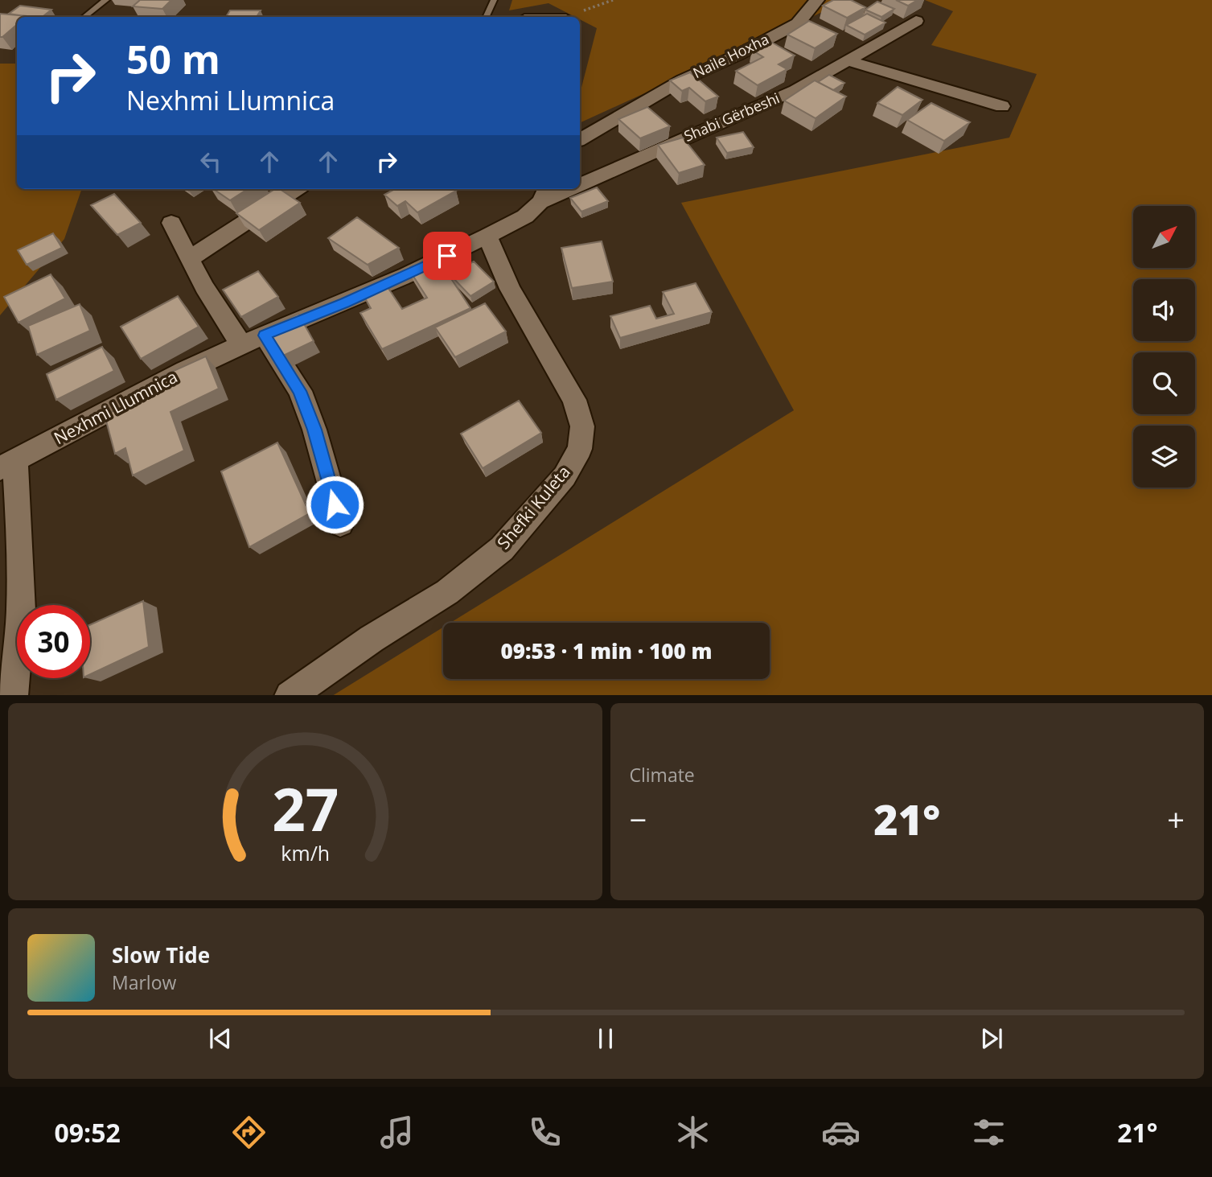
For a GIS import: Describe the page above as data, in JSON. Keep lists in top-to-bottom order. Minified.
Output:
{"streets":{"street":["Naile Hoxha","Shabi Gërbeshi","Nexhmi Llumnica","Shefki Kuleta"]},"crossings":[["Nexhmi Llumnica","Shefki Kuleta"]],"north":"top right","page":{"turn":["50 m","Nexhmi Llumnica"],"limit":"30","trip":"09:53 · 1 min · 100 m","tile":"Climate","heat":["−","21°","+"],"song":["Slow Tide","Marlow"],"tabs":["09:52","21°"],"gauge":["27","km/h"]}}
